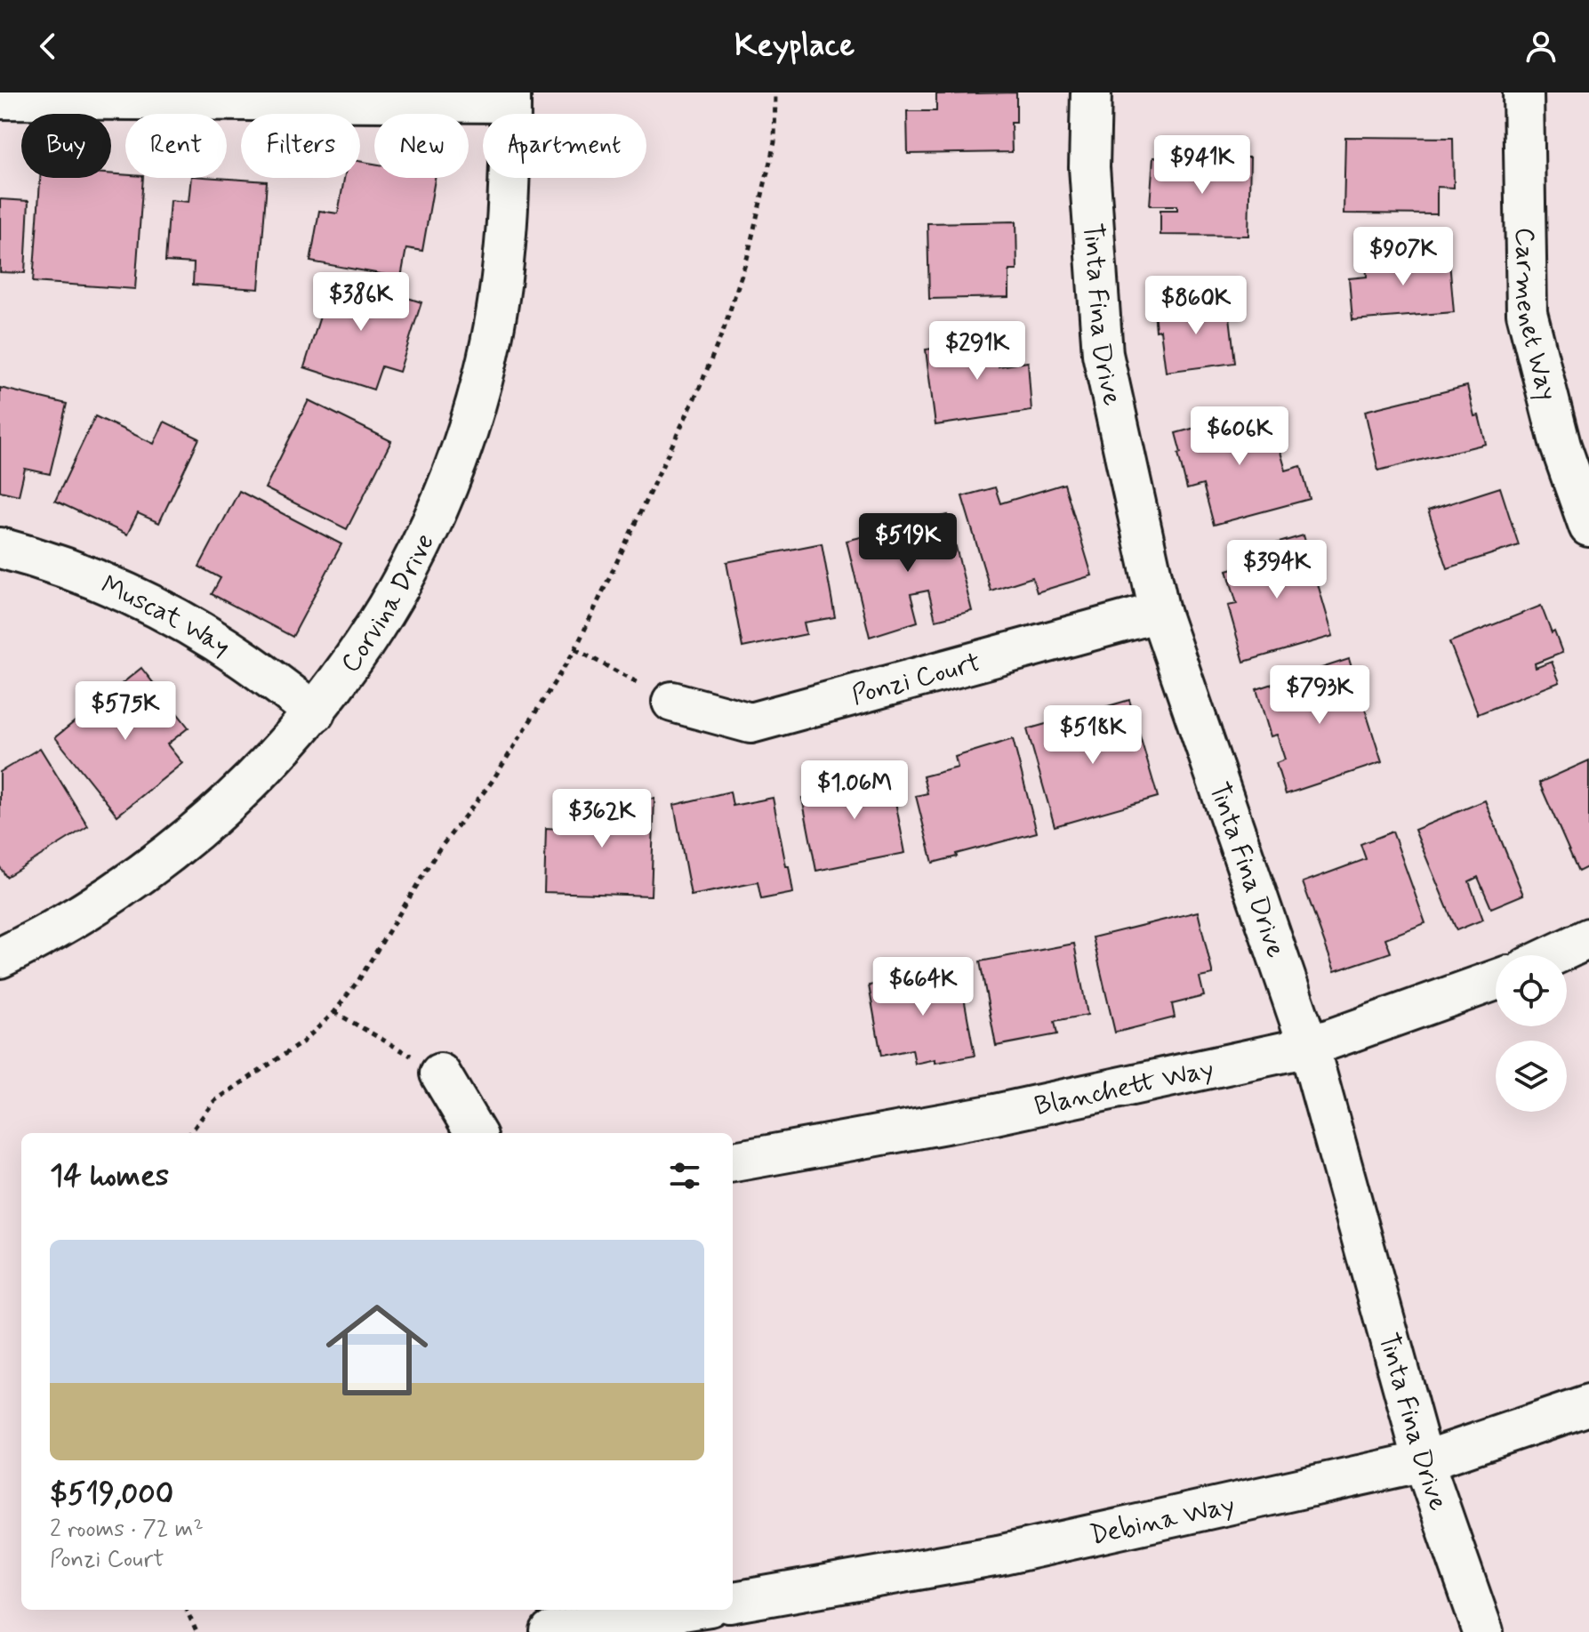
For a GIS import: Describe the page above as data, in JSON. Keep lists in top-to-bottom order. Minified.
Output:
{"streets":{"street":["Carmenet Way","Tinta Fina Drive","Corvina Drive","Muscat Way","Ponzi Court","Blanchett Way","Debina Way"]},"crossings":[["Tinta Fina Drive","Ponzi Court"],["Tinta Fina Drive","Blanchett Way"],["Tinta Fina Drive","Debina Way"],["Corvina Drive","Muscat Way"]],"page":{"header":"Keyplace","chip":["Buy","Rent","Filters","New","Apartment"],"price":["$941K","$907K","$386K","$860K","$291K","$606K","$519K","$394K","$793K","$575K","$518K","$1.06M","$362K","$664K"],"heading":"14 homes","list":[{"name":"$519,000","note":"2 rooms · 72 m² · Ponzi Court"}]}}
